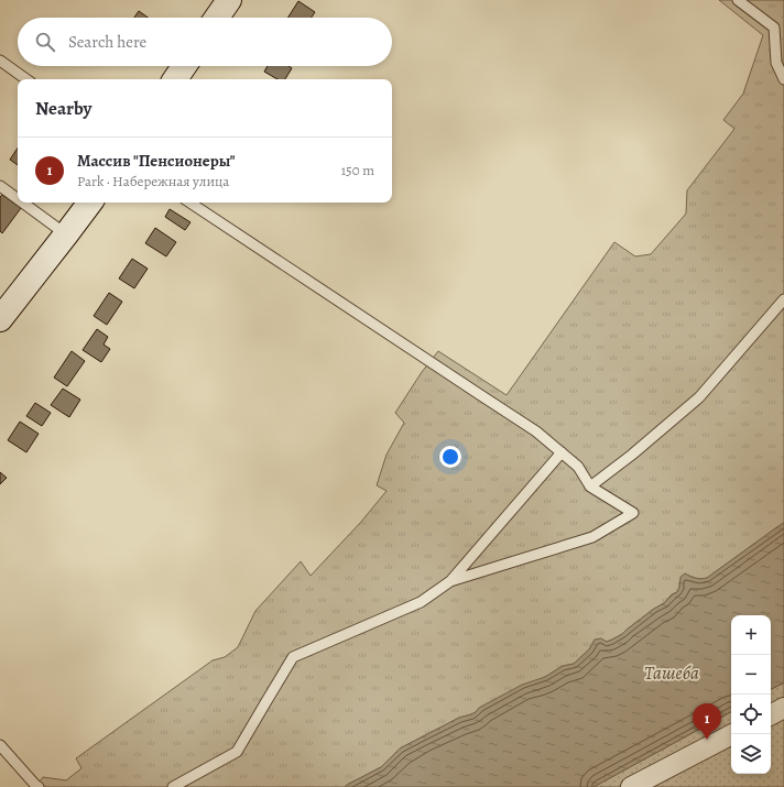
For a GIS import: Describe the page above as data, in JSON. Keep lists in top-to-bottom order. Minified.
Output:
{"water":["Ташеба"],"page":{"search":"Search here","heading":"Nearby","list":[{"mark":"1","name":"Массив \"Пенсионеры\"","note":"Park · Набережная улица","value":"150 m"}],"map_buttons":["+","−"],"pins":"1"}}
